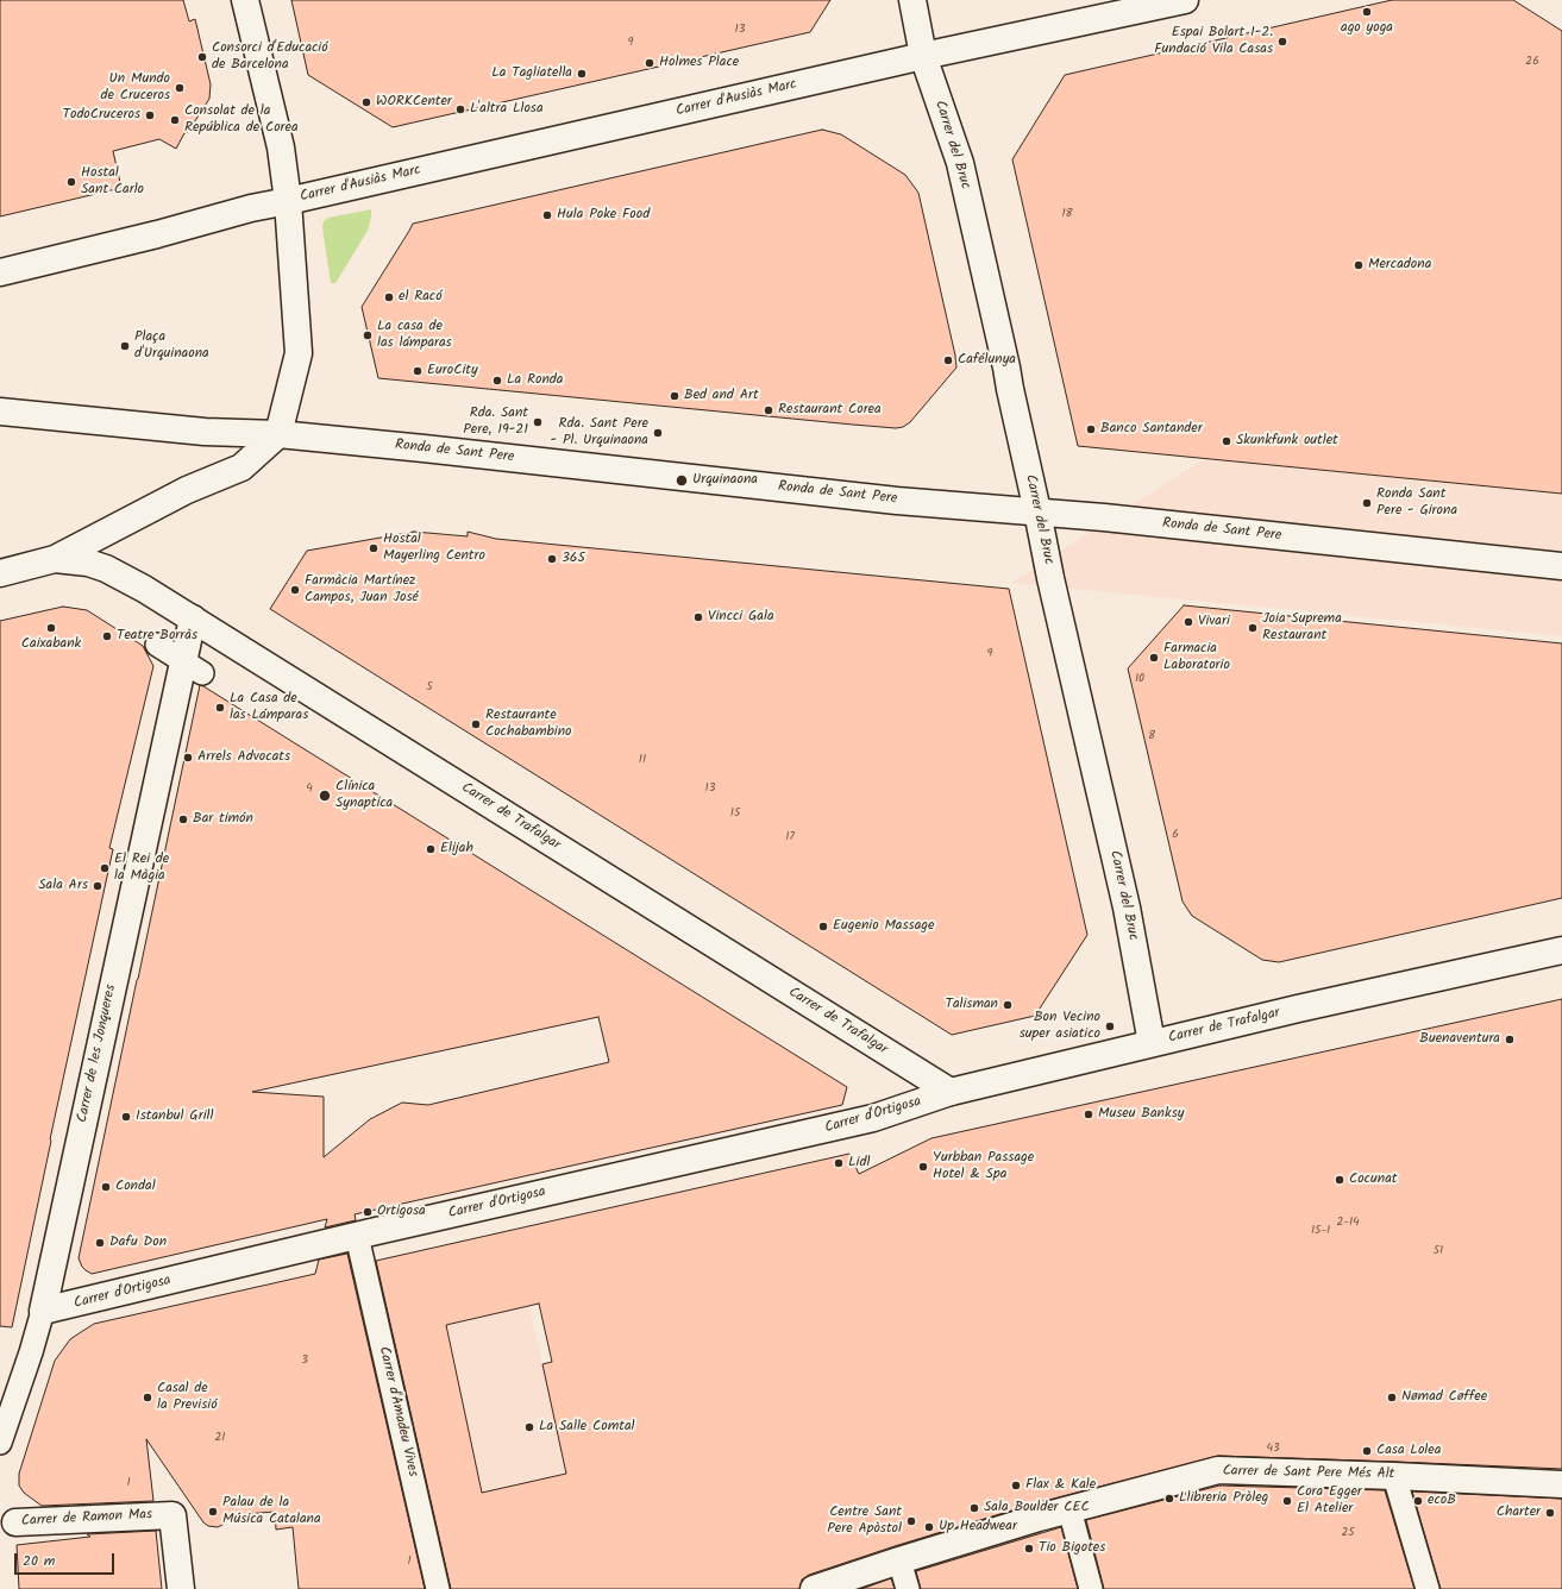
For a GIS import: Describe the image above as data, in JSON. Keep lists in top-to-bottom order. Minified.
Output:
{"streets":{"street":["Carrer d'Ausiàs Marc","Carrer del Bruc","Ronda de Sant Pere","Carrer de Trafalgar","Carrer de les Jonqueres","Carrer d'Ortigosa","Carrer d'Amadeu Vives","Carrer de Sant Pere Més Alt","Carrer de Ramon Mas"]},"crossings":[["Carrer d'Ausiàs Marc","Carrer del Bruc"],["Carrer del Bruc","Ronda de Sant Pere"],["Carrer del Bruc","Carrer de Trafalgar"],["Carrer de Trafalgar","Carrer de les Jonqueres"],["Carrer de Trafalgar","Carrer d'Ortigosa"],["Carrer de les Jonqueres","Carrer d'Ortigosa"],["Carrer d'Ortigosa","Carrer d'Amadeu Vives"]],"places":["ago yoga","Espai Bolart 1-2. Fundació Vila Casas","Consorci d'Educació de Barcelona","Holmes Place","La Tagliatella","Un Mundo de Cruceros","WORKCenter","L'altra Llosa","TodoCruceros","Consolat de la República de Corea","Hostal Sant Carlo","Hula Poke Food","Mercadona","el Racó","La casa de las lámparas","Plaça d'Urquinaona","Cafélunya","EuroCity","La Ronda","Bed and Art","Restaurant Corea","Rda. Sant Pere, 19-21","Banco Santander","Rda. Sant Pere - Pl. Urquinaona","Skunkfunk outlet","Urquinaona","Ronda Sant Pere - Girona","Hostal Mayerling Centro","365","Farmàcia Martínez Campos, Juan José","Vincci Gala","Vivari","Caixabank","Joia Suprema Restaurant","Teatre Borràs","Farmacia Laboratorio","La Casa de las Lámparas","Restaurante Cochabambino","Arrels Advocats","Clínica Synaptica","Bar timón","Elijah","El Rei de la Màgia","Sala Ars","Eugenio Massage","Talisman","Bon Vecino super asiatico","Buenaventura","Museu Banksy","Istanbul Grill","Lidl","Yurbban Passage Hotel & Spa","Cocunat","Condal","Ortigosa","Dafu Don","Casal de la Previsió","Nømad Cøffee","La Salle Comtal","Casa Lolea","Flax & Kale","Llibreria Pròleg","Cora Egger El Atelier","ecoB","Sala Boulder CEC","Palau de la Música Catalana","Charter","Centre Sant Pere Apòstol","Up Headwear","Tio Bigotes"],"house_numbers":["13","9","26","18","9","10","5","8","11","4","13","15","6","17","2-14","15-1","51","3","2I","43","1","25","1"],"scale_bar":"20 m"}
